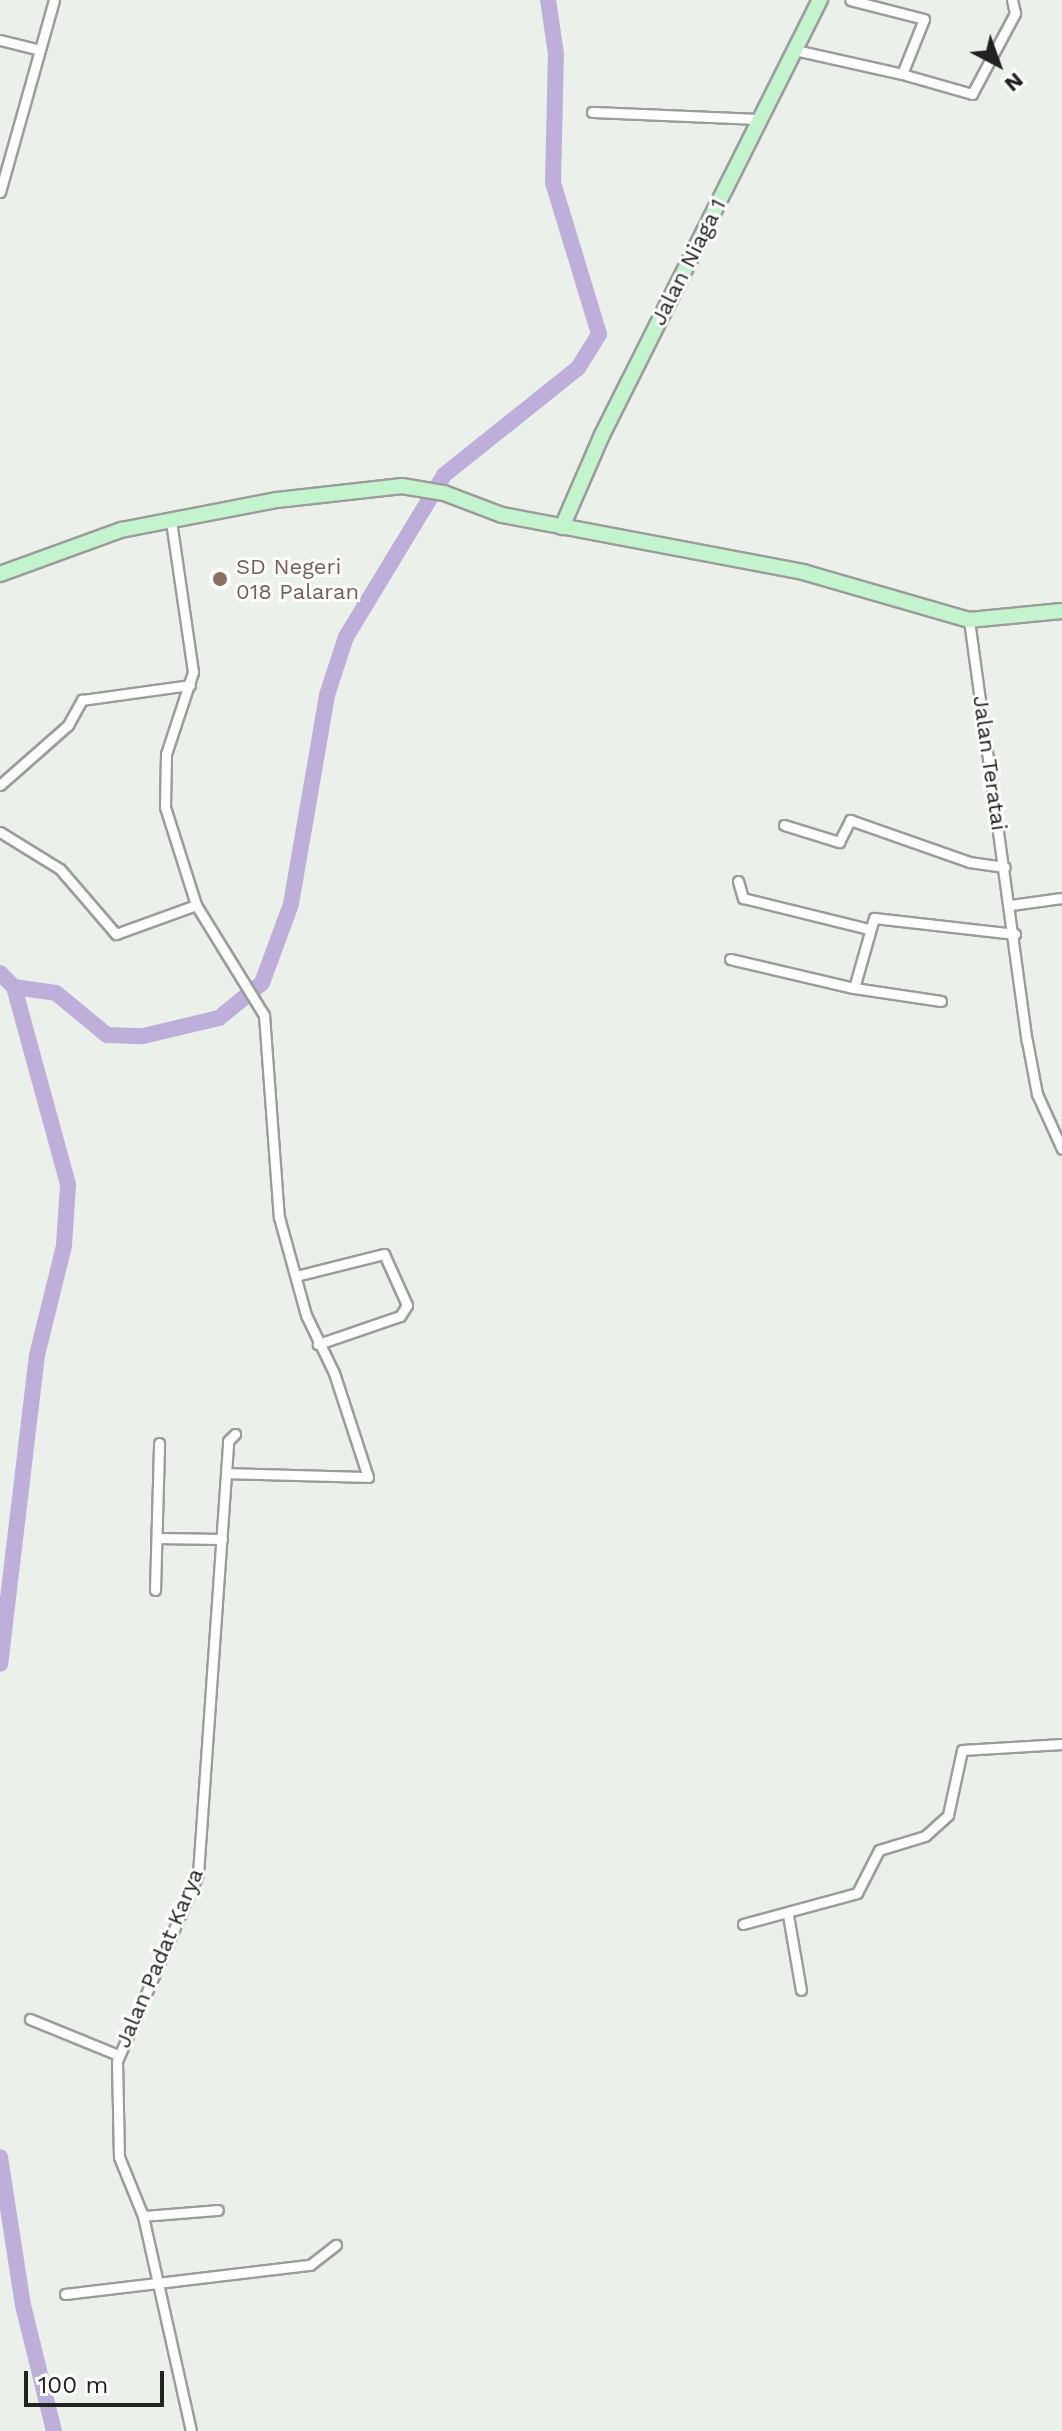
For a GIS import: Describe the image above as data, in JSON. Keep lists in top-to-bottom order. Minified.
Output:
{"streets":{"street":["Jalan Niaga 1","Jalan Teratai","Jalan Padat Karya"]},"places":["SD Negeri 018 Palaran"],"scale_bar":"100 m","north":"bottom right"}
